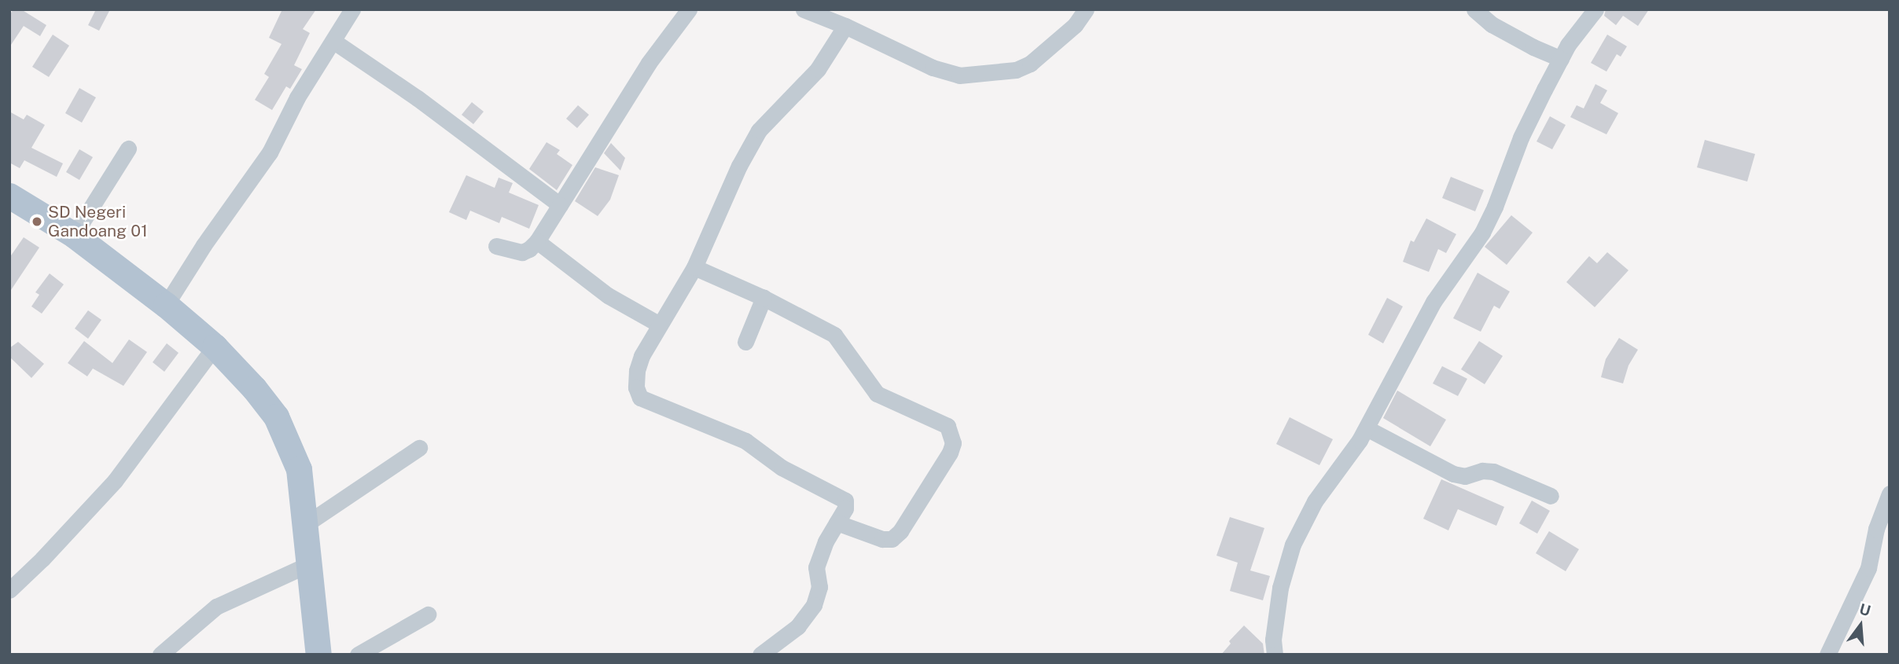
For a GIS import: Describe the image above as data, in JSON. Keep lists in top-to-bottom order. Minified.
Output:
{"places":["SD Negeri Gandoang 01"],"north":"top"}
